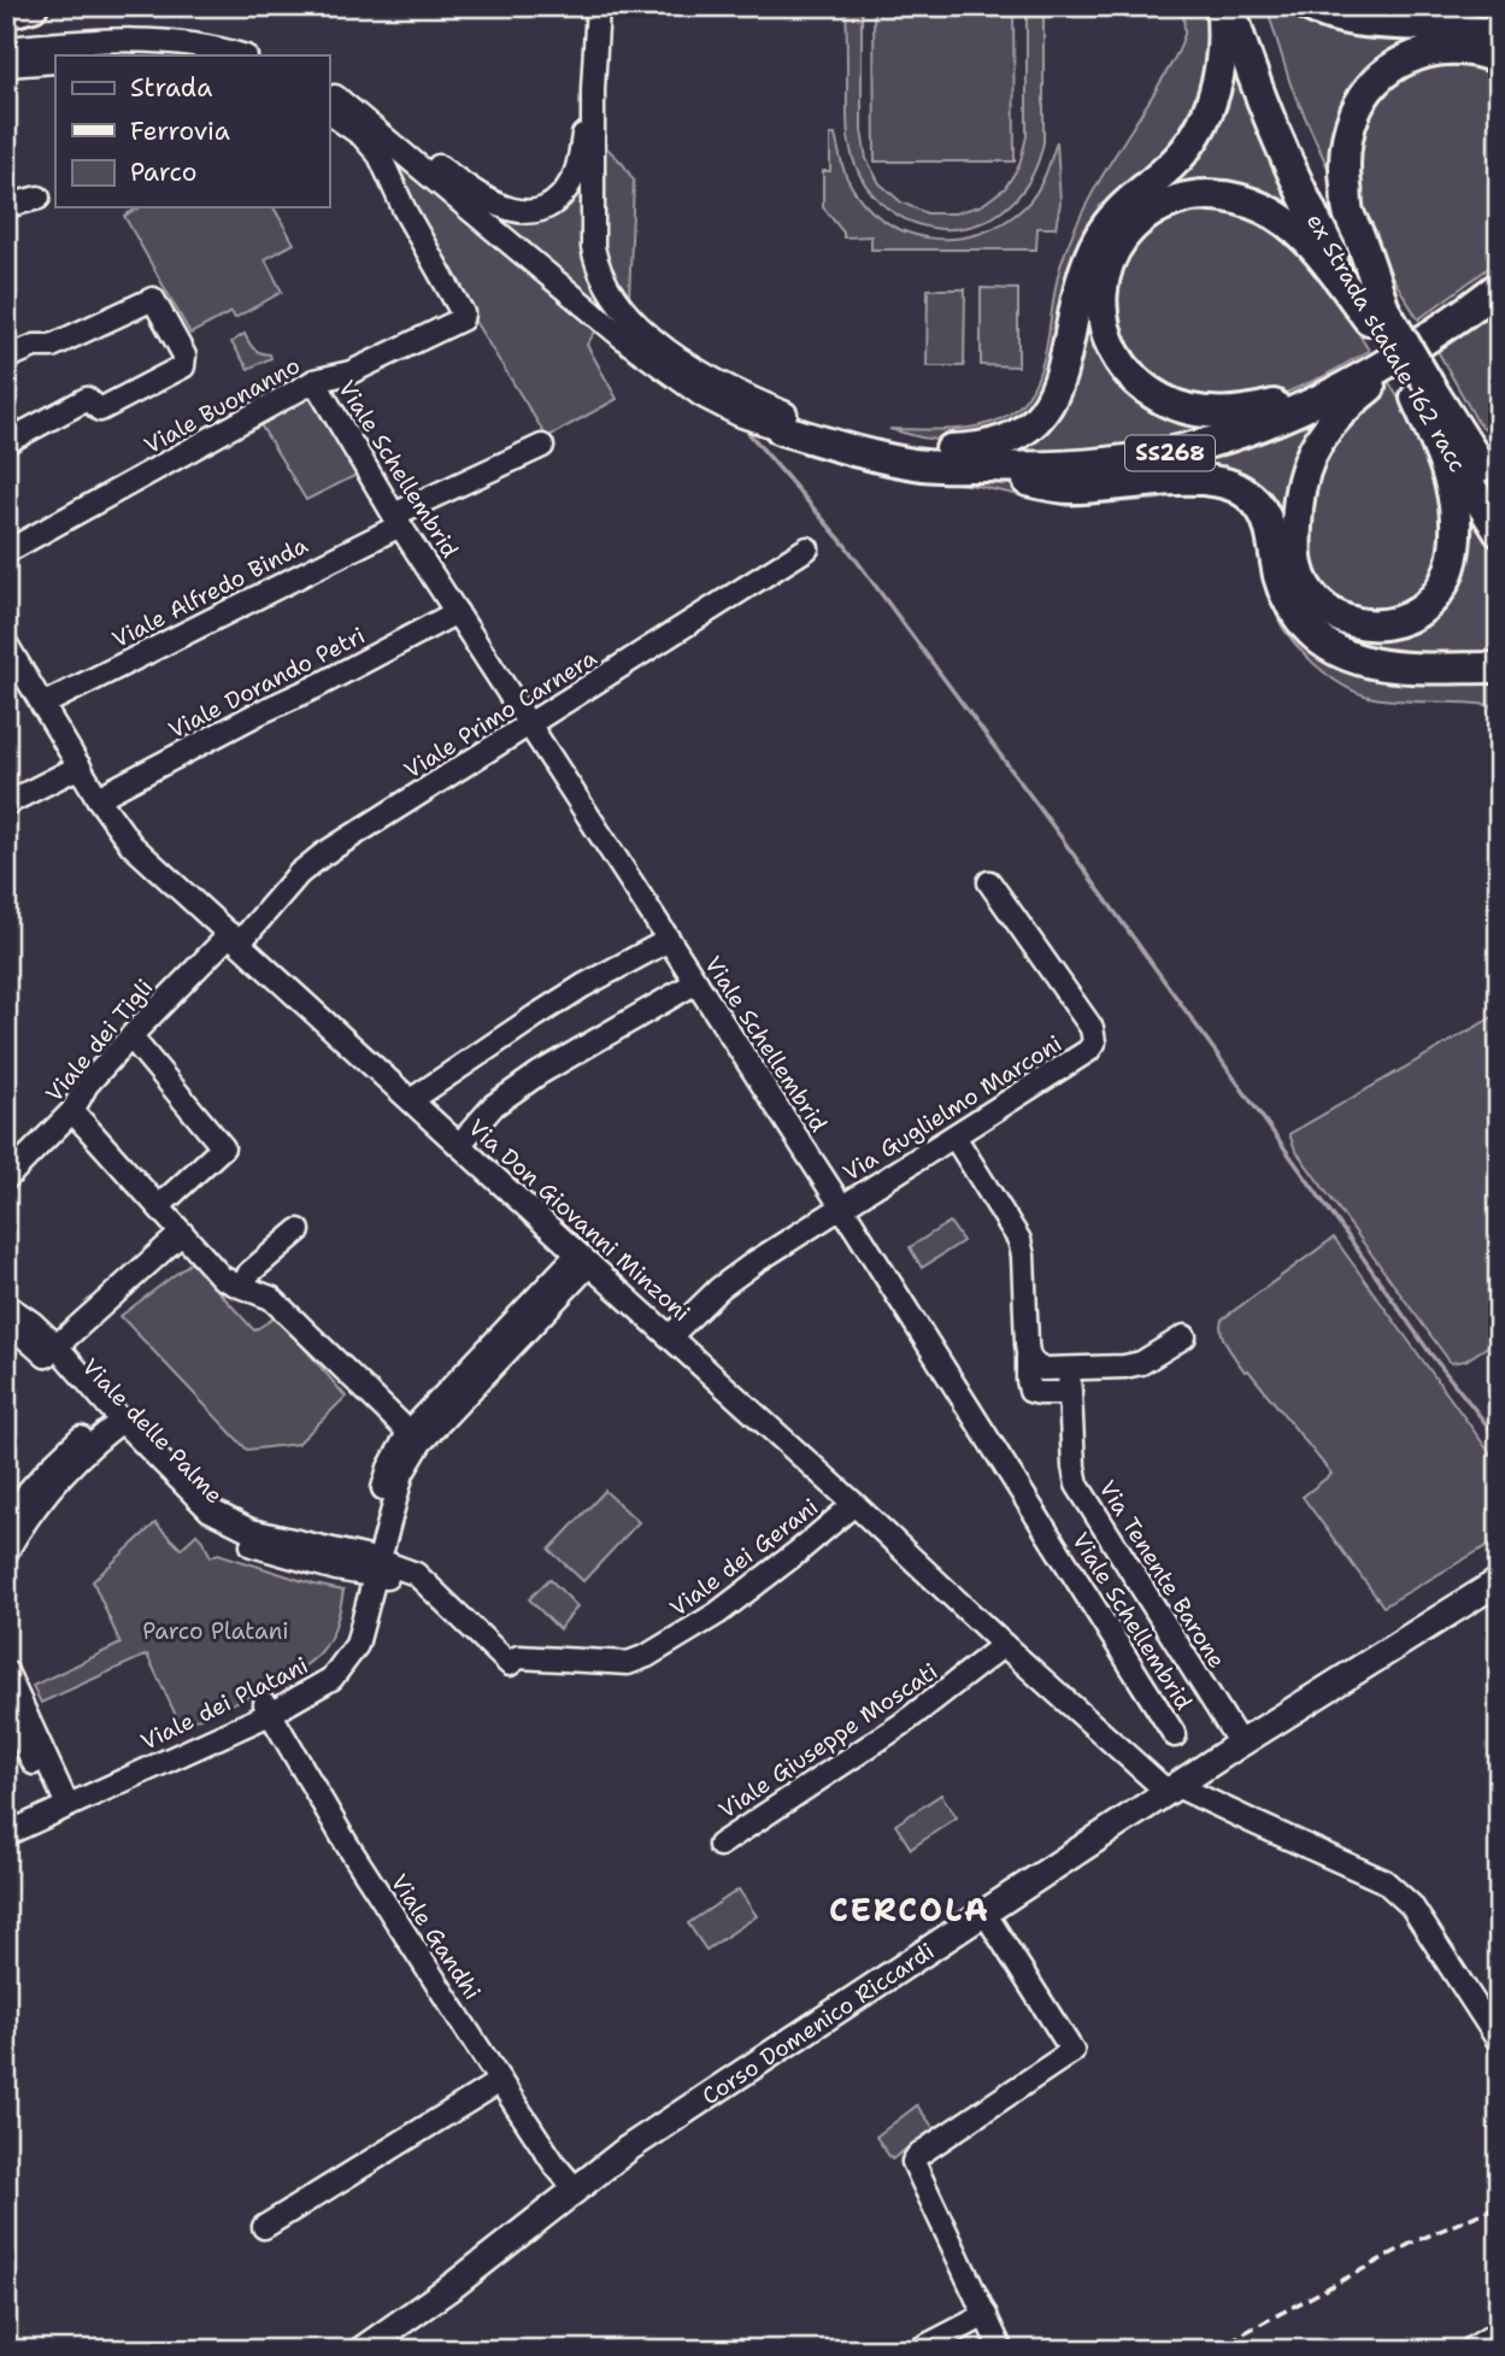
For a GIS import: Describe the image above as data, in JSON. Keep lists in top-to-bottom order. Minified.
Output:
{"streets":{"highway":["ex Strada statale 162 racc","SS268"],"main road":["Corso Domenico Riccardi"],"street":["Viale Buonanno","Viale Schellembrid","Viale Alfredo Binda","Viale Dorando Petri","Viale Primo Carnera","Viale dei Tigli","Via Guglielmo Marconi","Via Don Giovanni Minzoni","Viale delle Palme","Viale dei Gerani","Via Tenente Barone","Viale dei Platani","Viale Giuseppe Moscati","Viale Gandhi"]},"crossings":[["Viale Buonanno","Viale Schellembrid"],["Viale Schellembrid","Viale Alfredo Binda"],["Viale Schellembrid","Viale Dorando Petri"],["Viale Schellembrid","Viale Primo Carnera"],["Viale Schellembrid","Via Guglielmo Marconi"],["Viale Alfredo Binda","Via Don Giovanni Minzoni"],["Viale Dorando Petri","Via Don Giovanni Minzoni"],["Viale Primo Carnera","Viale dei Tigli"],["Viale Primo Carnera","Via Don Giovanni Minzoni"],["Viale dei Tigli","Via Don Giovanni Minzoni"],["Via Guglielmo Marconi","Via Don Giovanni Minzoni"],["Via Don Giovanni Minzoni","Viale dei Gerani"],["Via Don Giovanni Minzoni","Viale dei Platani"],["Via Don Giovanni Minzoni","Viale Giuseppe Moscati"],["Via Don Giovanni Minzoni","Corso Domenico Riccardi"],["Viale delle Palme","Viale dei Gerani"],["Viale delle Palme","Viale dei Platani"],["Viale dei Gerani","Viale dei Platani"],["Via Tenente Barone","Corso Domenico Riccardi"],["Viale dei Platani","Viale Gandhi"],["Viale Gandhi","Corso Domenico Riccardi"]],"districts":["CERCOLA"],"parks":["Parco Platani"],"legend":["Strada","Ferrovia","Parco"]}
